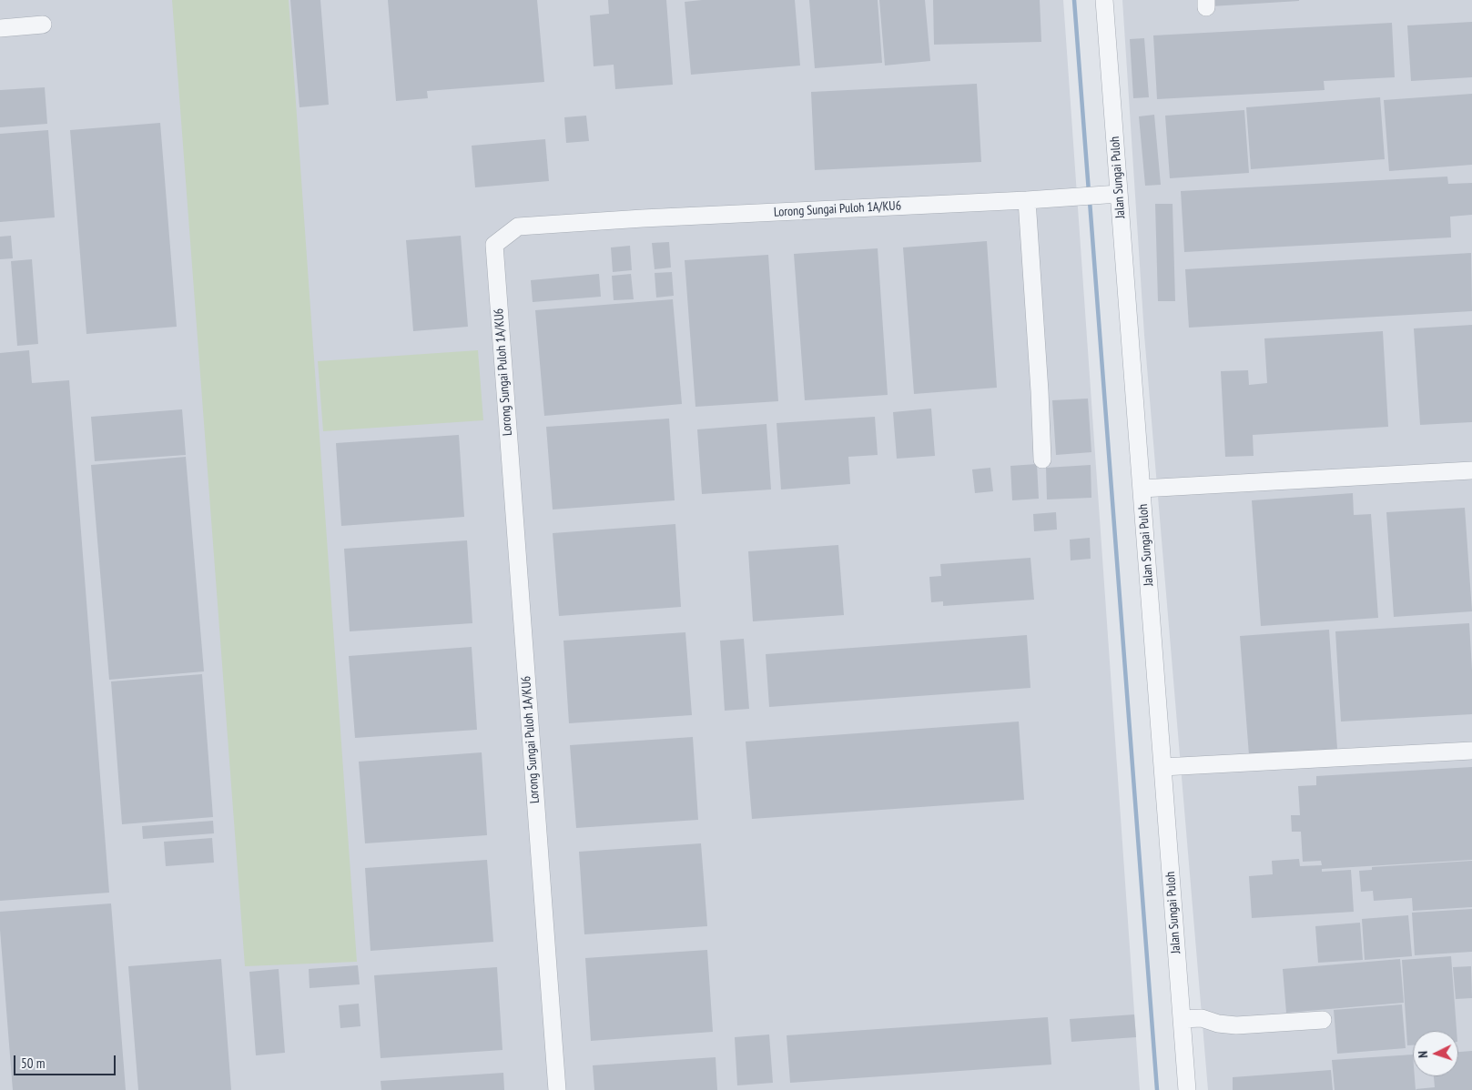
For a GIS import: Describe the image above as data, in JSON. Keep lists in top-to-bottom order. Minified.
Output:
{"streets":{"street":["Jalan Sungai Puloh","Lorong Sungai Puloh 1A/KU6"]},"crossings":[["Jalan Sungai Puloh","Lorong Sungai Puloh 1A/KU6"]],"scale_bar":"50 m","north":"left"}
